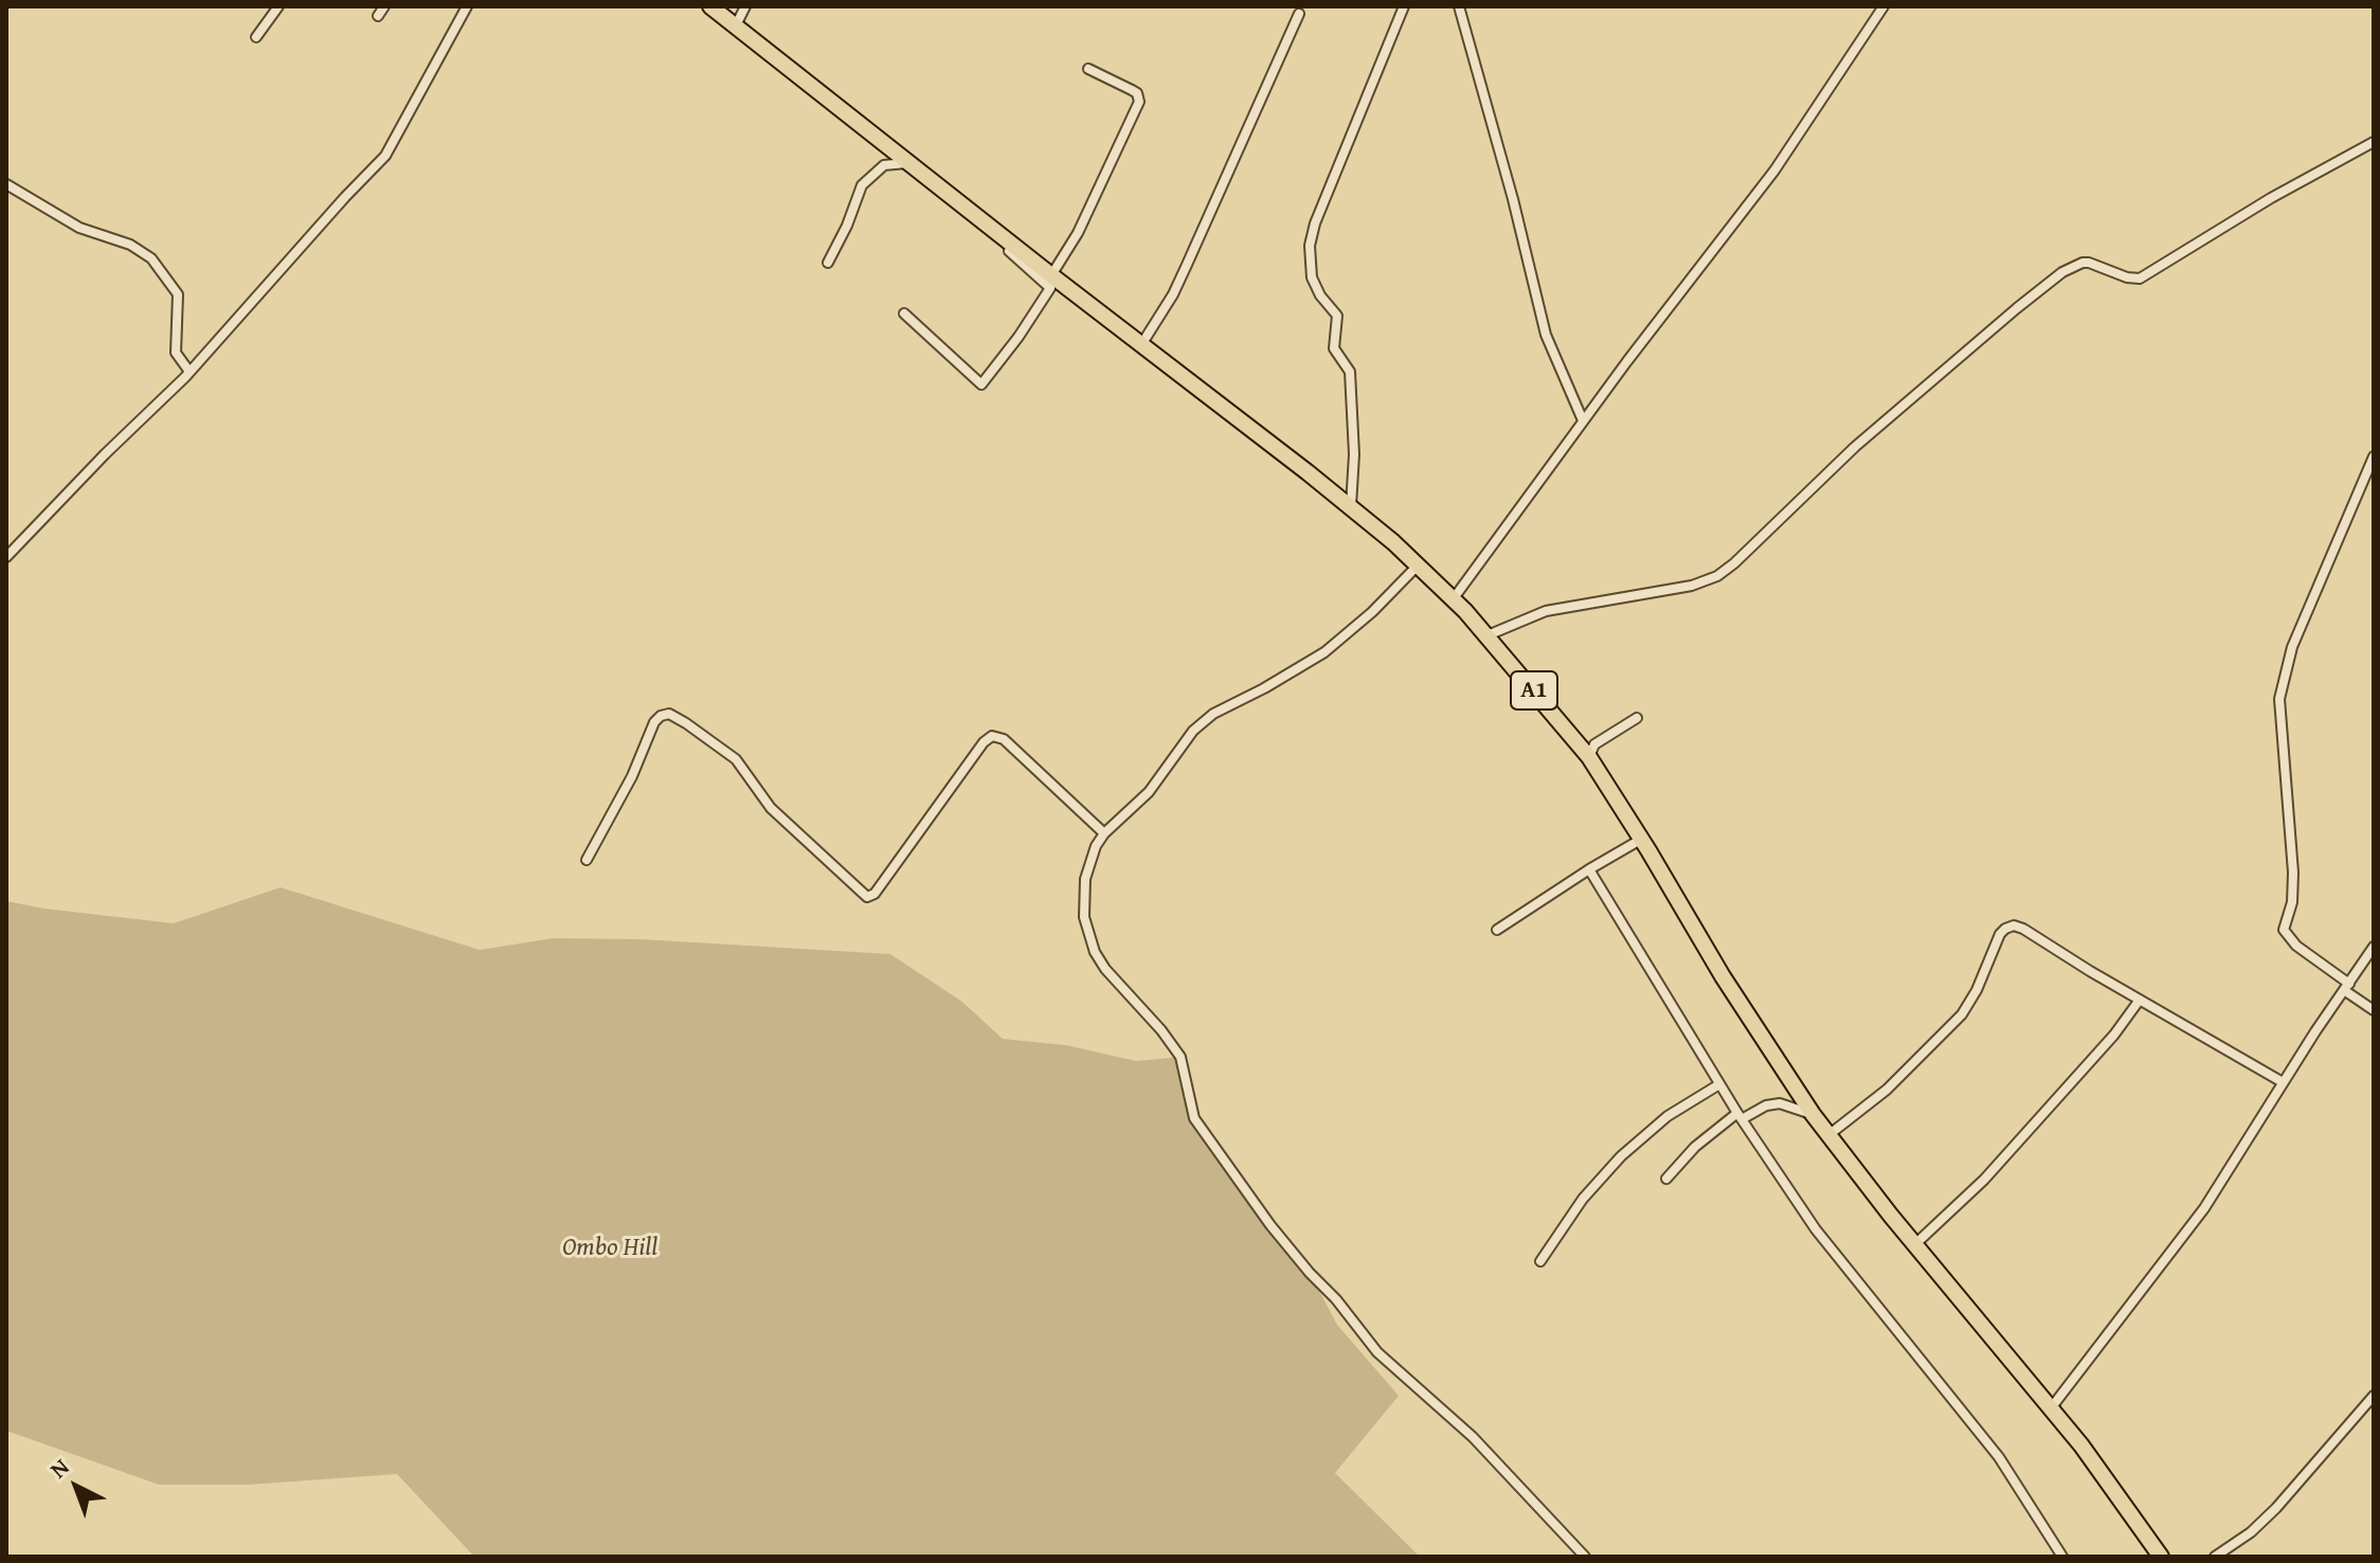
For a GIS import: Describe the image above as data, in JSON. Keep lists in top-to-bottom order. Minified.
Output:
{"streets":{"highway":["A1"]},"parks":["Ombo Hill"],"north":"top left"}
